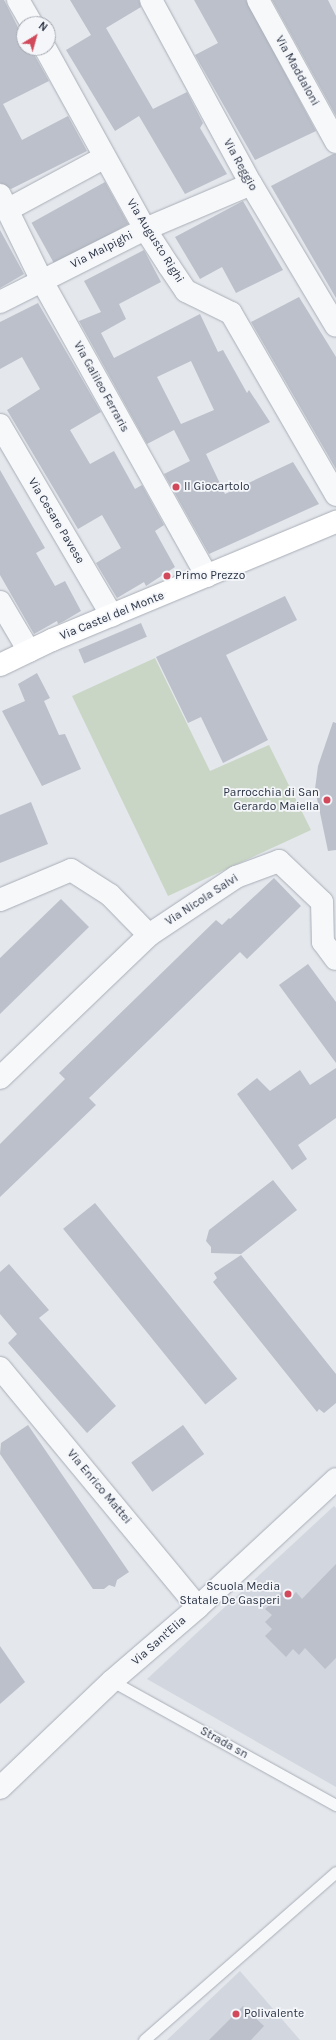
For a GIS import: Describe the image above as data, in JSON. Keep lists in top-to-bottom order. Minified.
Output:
{"streets":{"main road":["Via Castel del Monte"],"street":["Via Maddaloni","Via Reggio","Via Augusto Righi","Via Malpighi","Via Galileo Ferraris","Via Cesare Pavese","Via Nicola Salvi","Via Enrico Mattei","Via Sant'Elia"],"lane":["Strada sn"]},"crossings":[["Via Reggio","Via Malpighi"],["Via Augusto Righi","Via Malpighi"],["Via Malpighi","Via Galileo Ferraris"],["Via Galileo Ferraris","Via Castel del Monte"],["Via Cesare Pavese","Via Castel del Monte"],["Via Enrico Mattei","Via Sant'Elia"],["Via Sant'Elia","Strada sn"]],"places":["Il Giocartolo","Primo Prezzo","Parrocchia di San Gerardo Maiella","Scuola Media Statale De Gasperi","Polivalente"],"north":"top right"}
